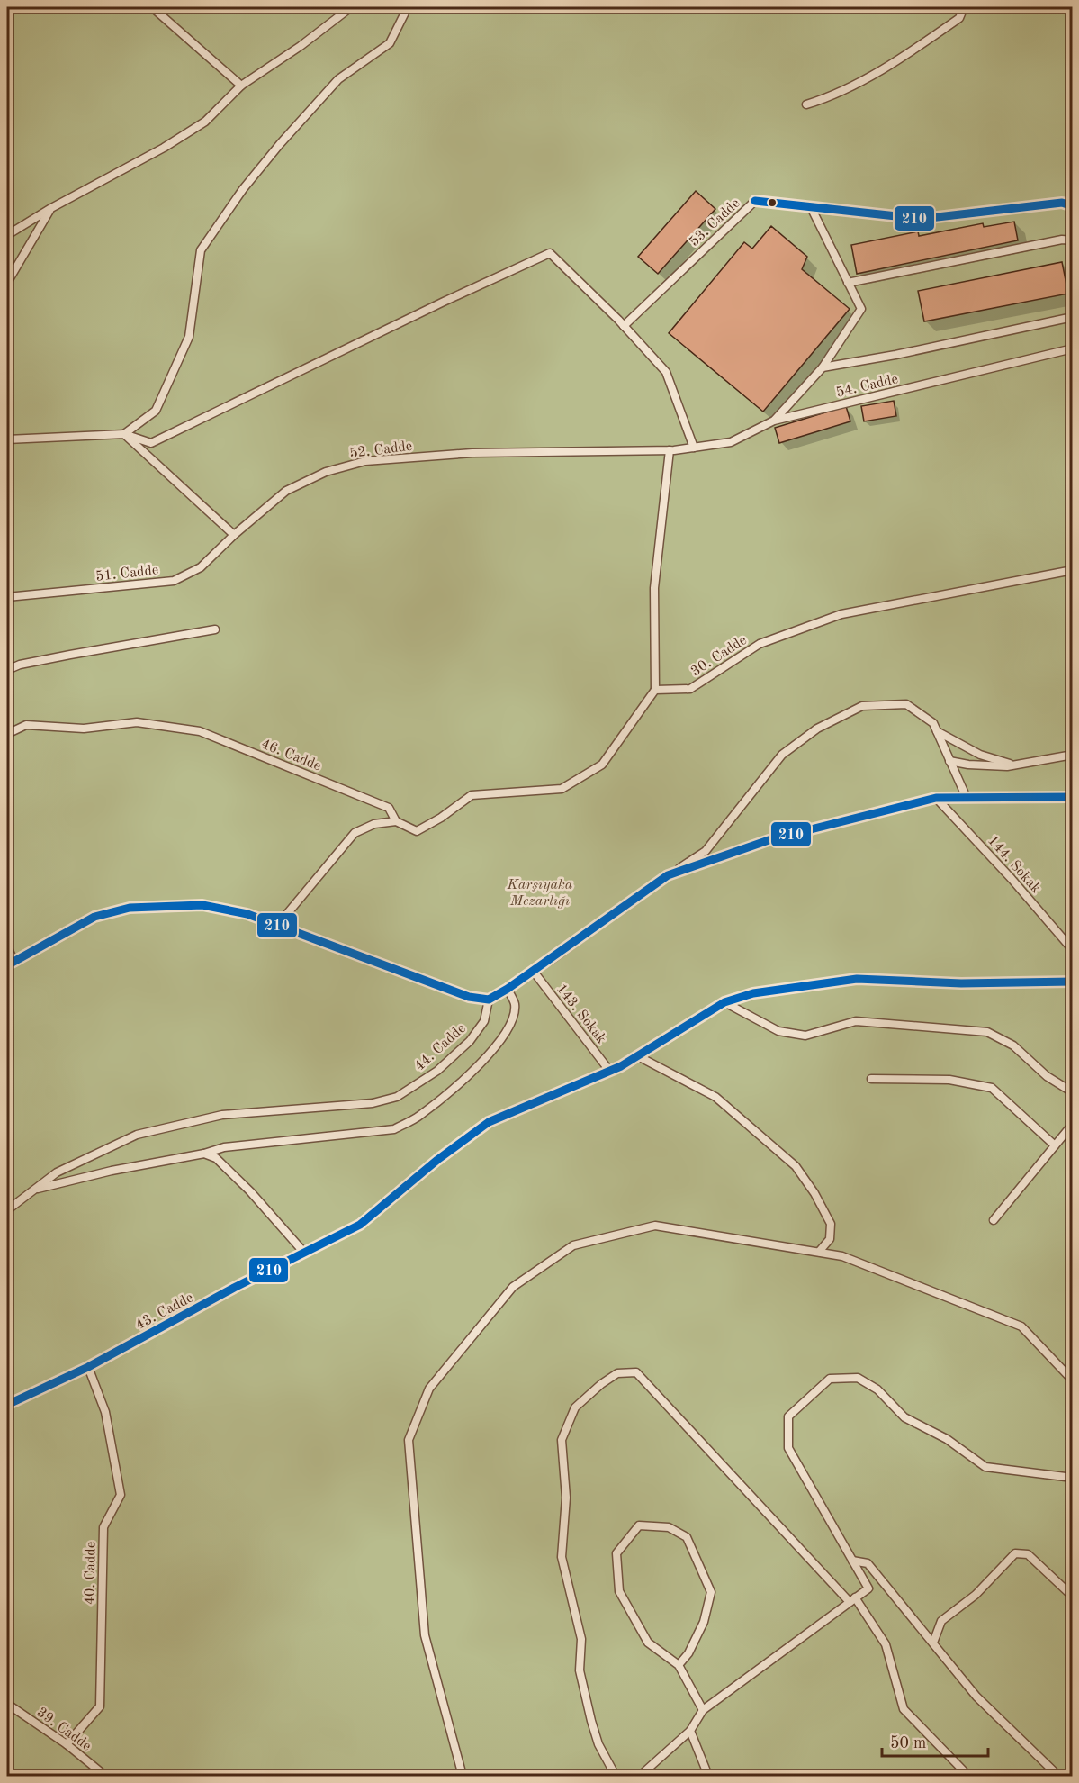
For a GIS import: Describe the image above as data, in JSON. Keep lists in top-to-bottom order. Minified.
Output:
{"streets":{"lane":["53. Cadde","54. Cadde","52. Cadde","51. Cadde","30. Cadde","46. Cadde","144. Sokak","143. Sokak","44. Cadde","43. Cadde","40. Cadde","39. Cadde"]},"crossings":[["54. Cadde","52. Cadde"],["52. Cadde","51. Cadde"],["143. Sokak","43. Cadde"],["43. Cadde","40. Cadde"],["40. Cadde","39. Cadde"]],"parks":["Karşıyaka Mezarlığı"],"lines":["transit line 210"],"scale_bar":"50 m"}
